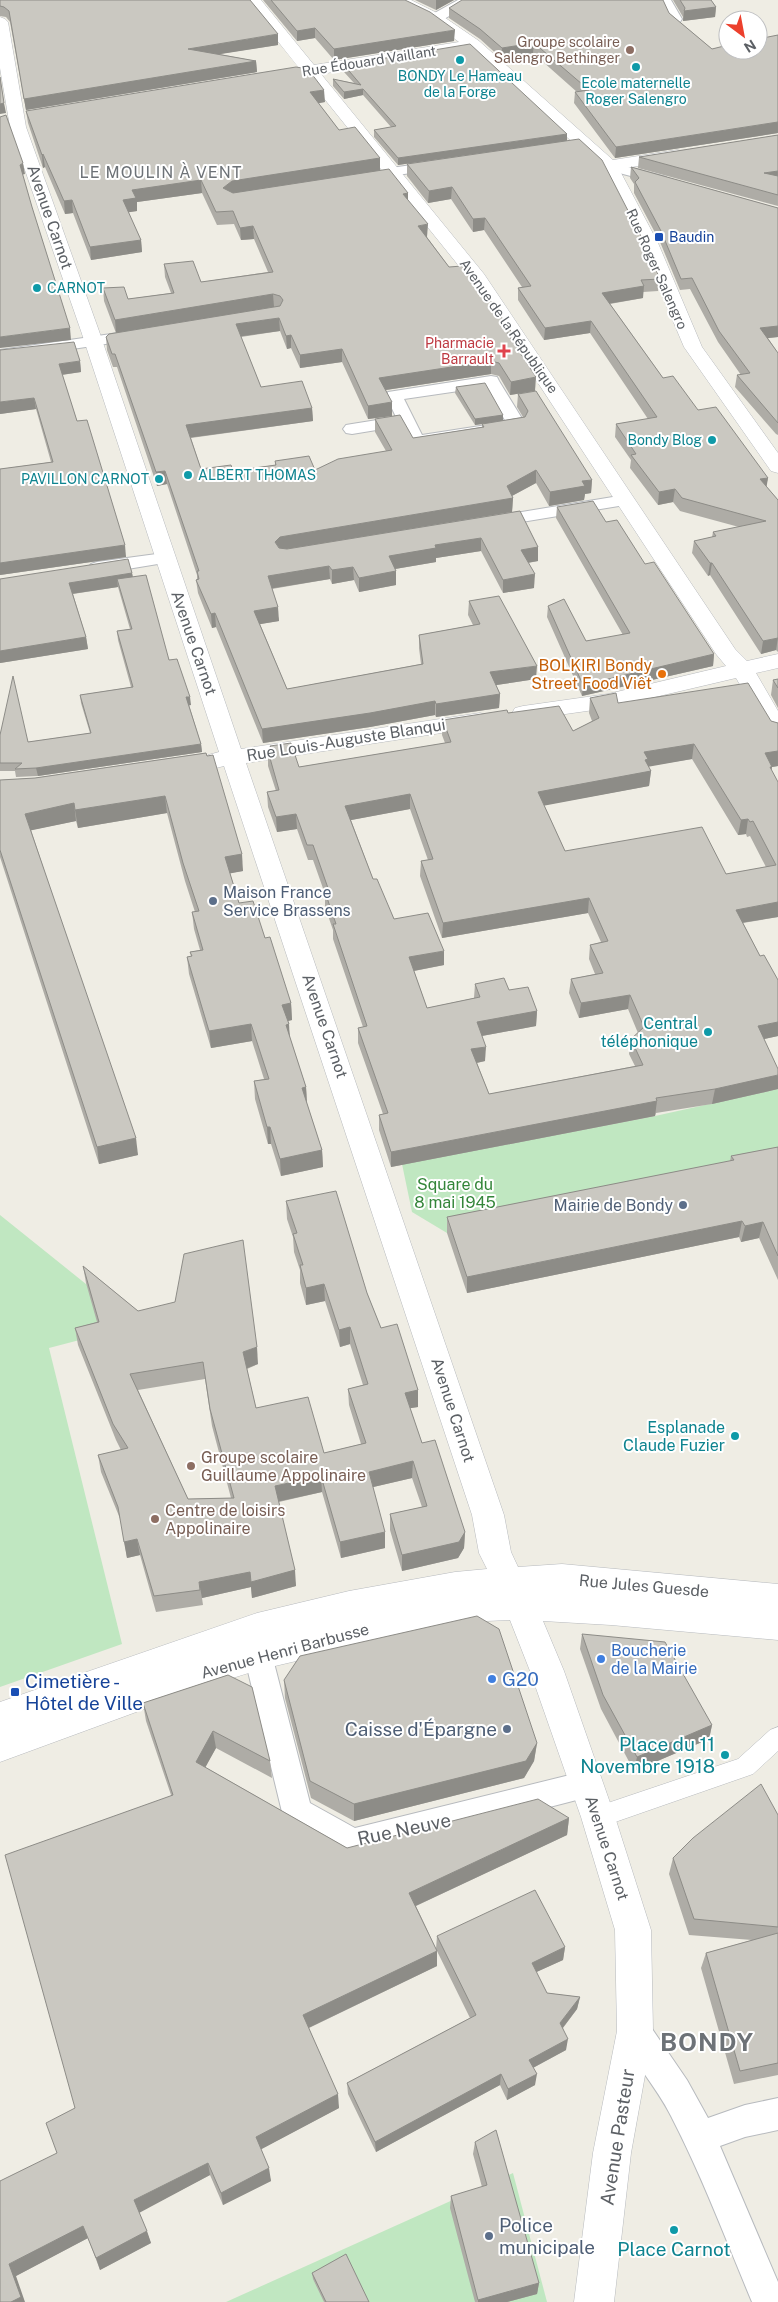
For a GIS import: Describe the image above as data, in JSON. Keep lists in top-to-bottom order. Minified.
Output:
{"streets":{"street":["Rue Édouard Vaillant","Avenue Carnot","Rue Roger Salengro","Avenue de la République","Rue Louis-Auguste Blanqui","Rue Jules Guesde","Avenue Henri Barbusse","Rue Neuve","Avenue Pasteur"]},"crossings":[["Rue Édouard Vaillant","Rue Roger Salengro"],["Rue Édouard Vaillant","Avenue de la République"],["Avenue Carnot","Rue Louis-Auguste Blanqui"],["Avenue Carnot","Rue Jules Guesde"],["Avenue Carnot","Avenue Henri Barbusse"],["Avenue Carnot","Rue Neuve"],["Avenue Carnot","Avenue Pasteur"],["Avenue de la République","Rue Louis-Auguste Blanqui"],["Rue Jules Guesde","Avenue Henri Barbusse"],["Avenue Henri Barbusse","Rue Neuve"]],"districts":["LE MOULIN À VENT","BONDY"],"parks":["Square du 8 mai 1945"],"places":{"other":["Groupe scolaire Salengro Bethinger","BONDY Le Hameau de la Forge","Ecole maternelle Roger Salengro","CARNOT","Bondy Blog","ALBERT THOMAS","PAVILLON CARNOT","BOLKIRI Bondy Street Food Viêt","Maison France Service Brassens","Central téléphonique","Mairie de Bondy","Esplanade Claude Fuzier","Groupe scolaire Guillaume Appolinaire","Centre de loisirs Appolinaire","Boucherie de la Mairie","G20","Caisse d'Épargne","Place du 11 Novembre 1918","Place Carnot","Police municipale"],"transit":["Baudin","Cimetière - Hôtel de Ville"],"health":["Pharmacie Barrault"]},"north":"bottom right"}
